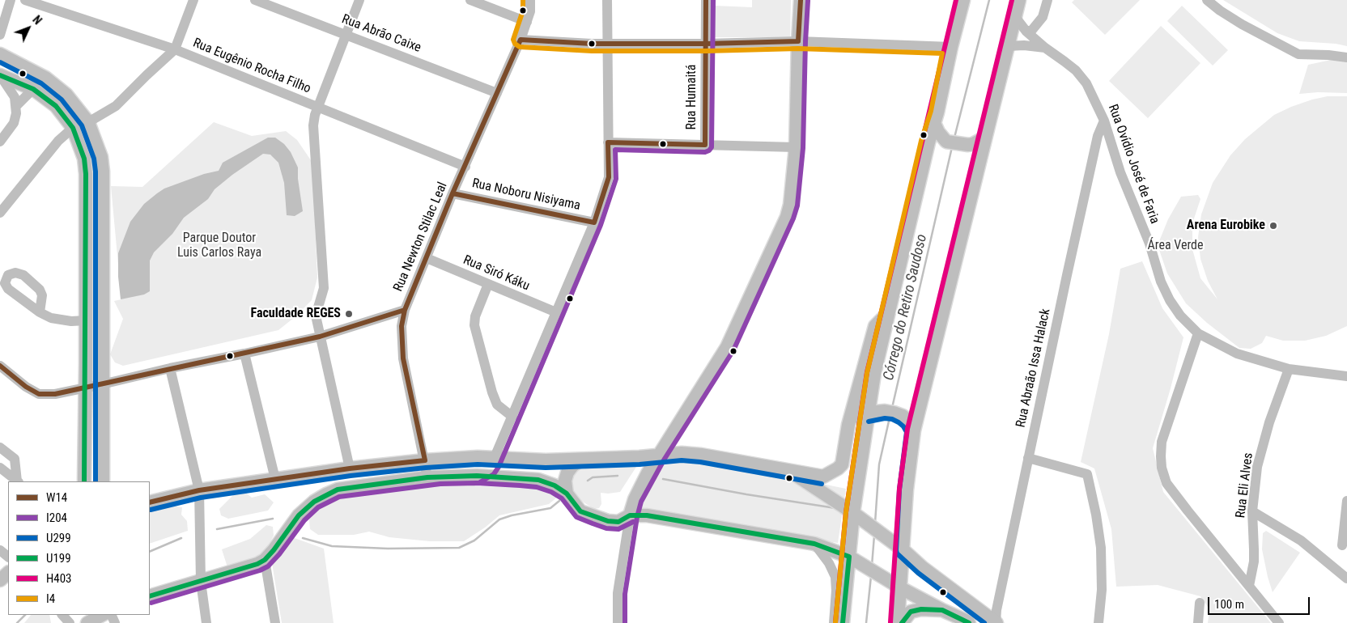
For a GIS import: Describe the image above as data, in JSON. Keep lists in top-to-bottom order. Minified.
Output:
{"streets":{"street":["Rua Abrão Caixe","Rua Eugênio Rocha Filho","Rua Humaitá","Rua Ovídio José de Faria","Rua Noboru Nisiyama","Rua Newton Stilac Leal","Rua Siró Káku","Rua Abraão Issa Halack","Rua Eli Alves"]},"crossings":[["Rua Abrão Caixe","Rua Newton Stilac Leal"],["Rua Eugênio Rocha Filho","Rua Newton Stilac Leal"],["Rua Ovídio José de Faria","Rua Abraão Issa Halack"],["Rua Ovídio José de Faria","Rua Eli Alves"],["Rua Noboru Nisiyama","Rua Newton Stilac Leal"],["Rua Newton Stilac Leal","Rua Siró Káku"]],"water":["Córrego do Retiro Saudoso"],"parks":["Parque Doutor Luis Carlos Raya","Área Verde"],"places":["Arena Eurobike","Faculdade REGES"],"lines":["transit line W14","transit line I204","transit line H403","transit line I4","transit line U299","transit line U199"],"legend":["W14","I204","U299","U199","H403","I4"],"scale_bar":"100 m","north":"top right"}
